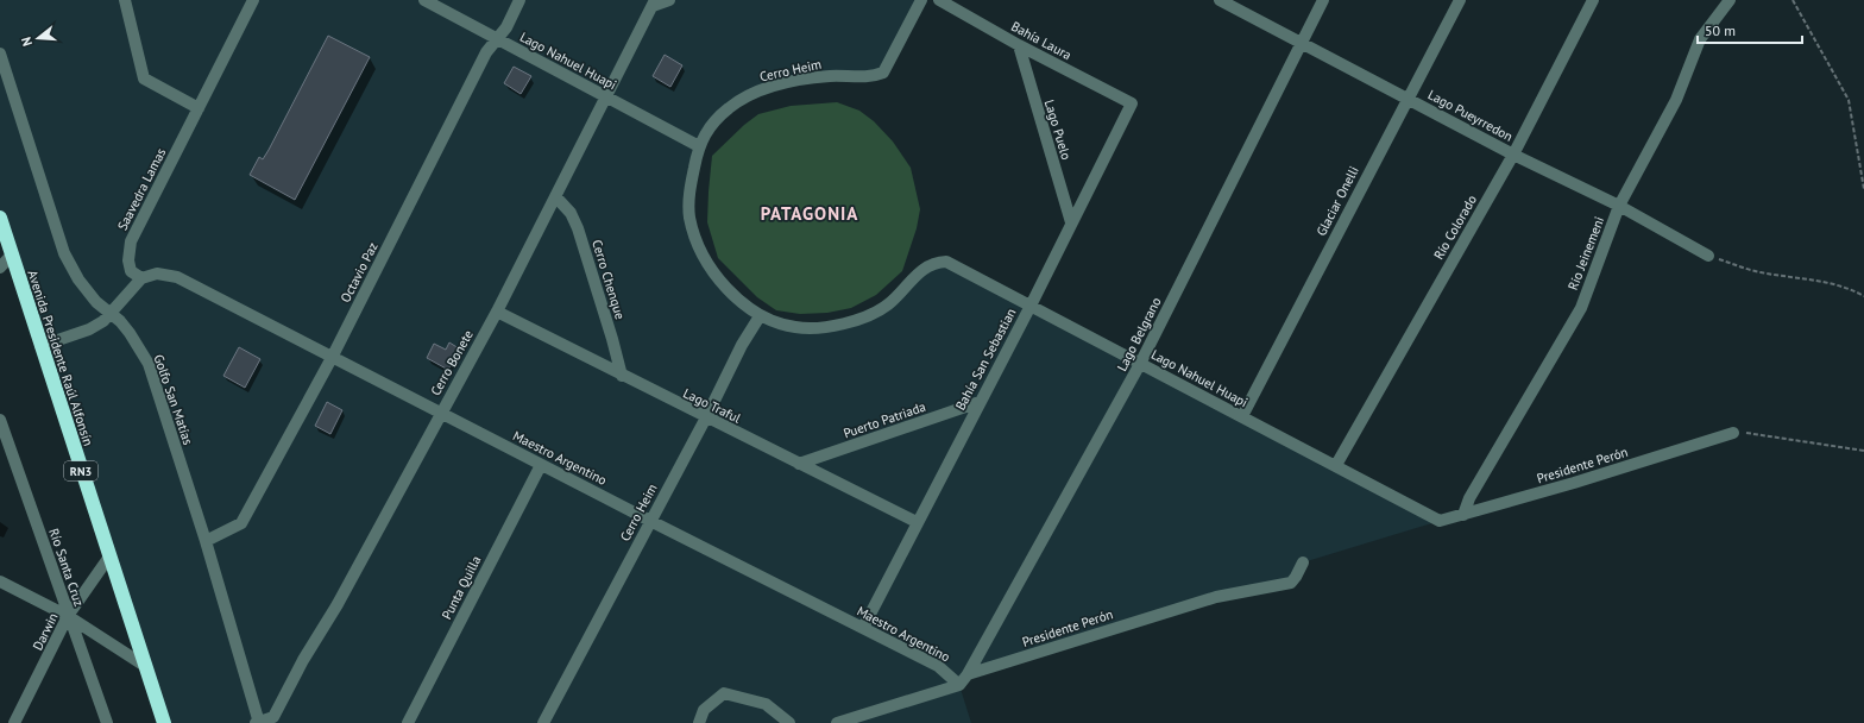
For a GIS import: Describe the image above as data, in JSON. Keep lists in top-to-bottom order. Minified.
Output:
{"streets":{"highway":["Avenida Presidente Raúl Alfonsín","RN3"],"street":["Bahía Laura","Lago Nahuel Huapi","Cerro Heim","Lago Pueyrredon","Lago Puelo","Saavedra Lamas","Glaciar Onelli","Río Colorado","Río Jeinemeni","Octavio Paz","Cerro Chenque","Lago Belgrano","Bahía San Sebastian","Cerro Bonete","Golfo San Matías","Lago Traful","Puerto Patriada","Maestro Argentino","Presidente Perón","Río Santa Cruz","Punta Quilla","Darwin"]},"crossings":[["Bahía Laura","Lago Puelo"],["Bahía Laura","Bahía San Sebastian"],["Lago Nahuel Huapi","Cerro Heim"],["Lago Nahuel Huapi","Glaciar Onelli"],["Lago Nahuel Huapi","Río Colorado"],["Lago Nahuel Huapi","Octavio Paz"],["Lago Nahuel Huapi","Lago Belgrano"],["Lago Nahuel Huapi","Bahía San Sebastian"],["Lago Nahuel Huapi","Cerro Bonete"],["Lago Nahuel Huapi","Presidente Perón"],["Cerro Heim","Lago Traful"],["Cerro Heim","Maestro Argentino"],["Lago Pueyrredon","Glaciar Onelli"],["Lago Pueyrredon","Río Colorado"],["Lago Pueyrredon","Río Jeinemeni"],["Lago Pueyrredon","Lago Belgrano"],["Lago Puelo","Bahía San Sebastian"],["Saavedra Lamas","Maestro Argentino"],["Río Jeinemeni","Presidente Perón"],["Octavio Paz","Golfo San Matías"],["Octavio Paz","Maestro Argentino"],["Cerro Chenque","Cerro Bonete"],["Cerro Chenque","Lago Traful"],["Lago Belgrano","Presidente Perón"],["Avenida Presidente Raúl Alfonsín","Darwin"],["Bahía San Sebastian","Lago Traful"],["Bahía San Sebastian","Puerto Patriada"],["Bahía San Sebastian","Maestro Argentino"],["Cerro Bonete","Lago Traful"],["Cerro Bonete","Maestro Argentino"],["Lago Traful","Puerto Patriada"],["Maestro Argentino","Punta Quilla"],["Río Santa Cruz","Darwin"]],"districts":["PATAGONIA"],"scale_bar":"50 m","north":"left"}
